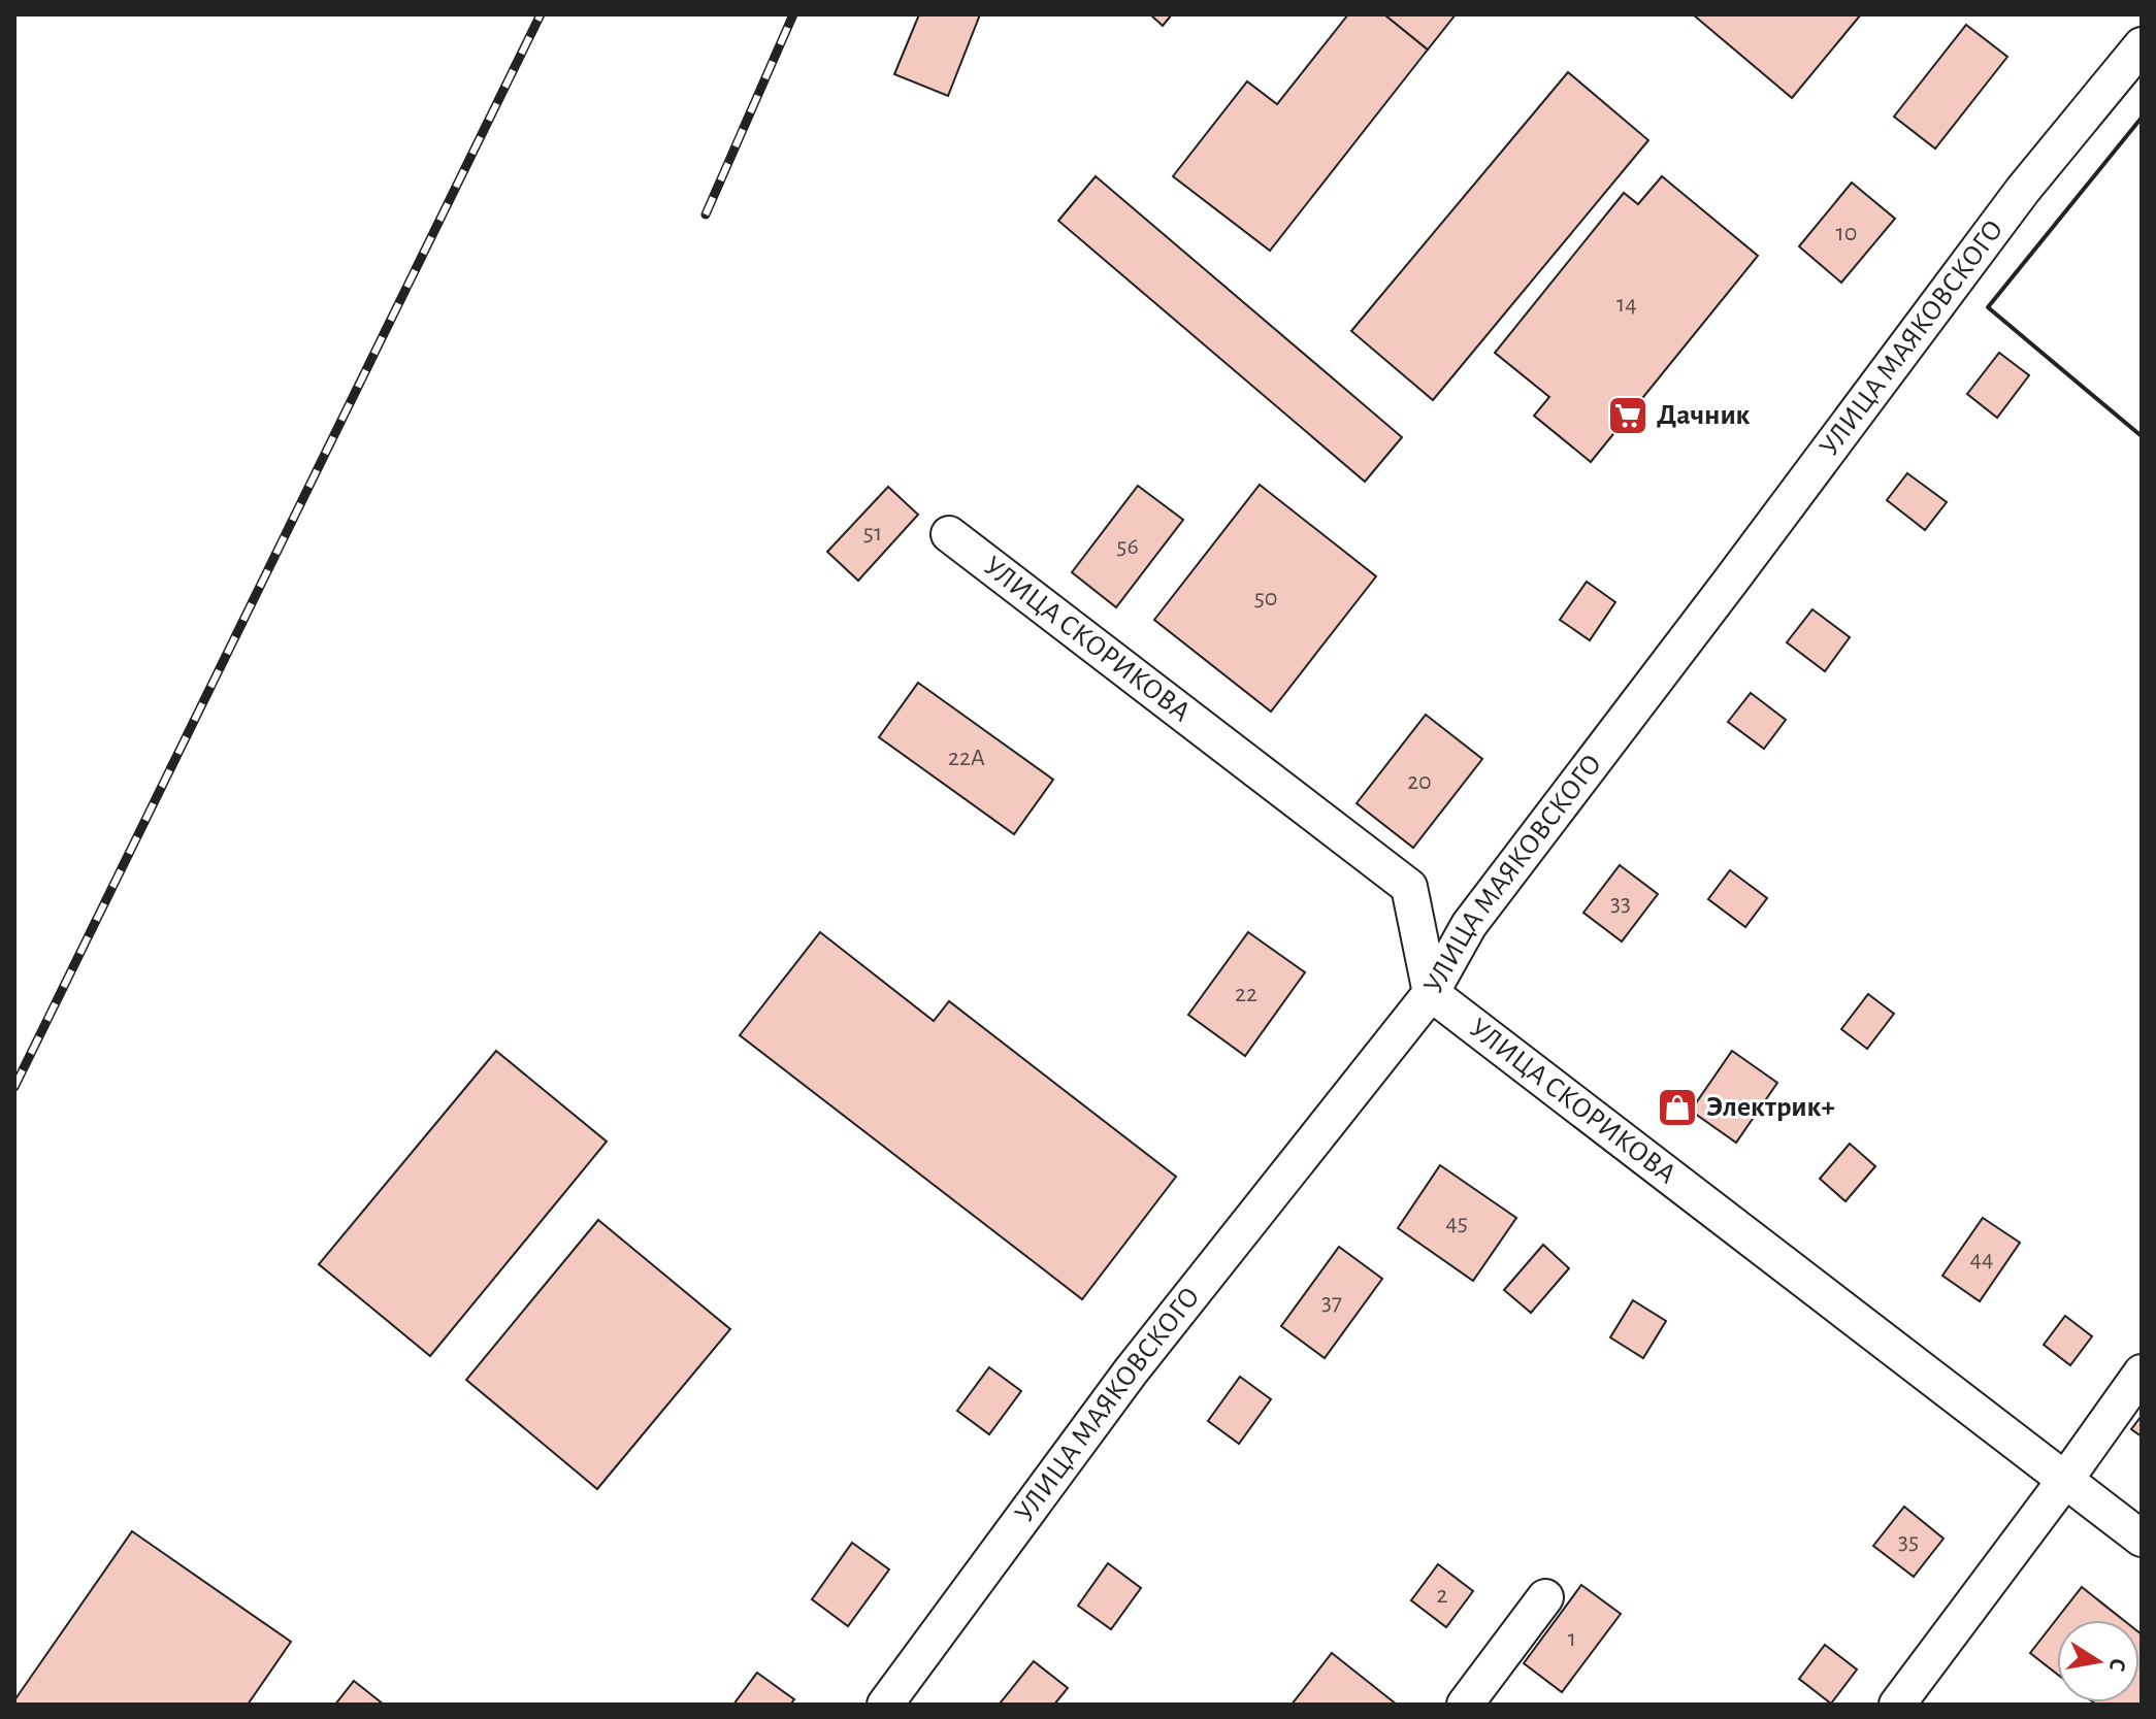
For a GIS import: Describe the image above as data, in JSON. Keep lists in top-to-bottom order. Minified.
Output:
{"streets":{"street":["УЛИЦА МАЯКОВСКОГО","УЛИЦА СКОРИКОВА"]},"crossings":[["УЛИЦА МАЯКОВСКОГО","УЛИЦА СКОРИКОВА"]],"places":{"supermarket":["Дачник"],"shop":["Электрик+"]},"house_numbers":["10","14","51","56","50","22А","20","33","22","45","44","37","35","2","1"],"north":"right"}
